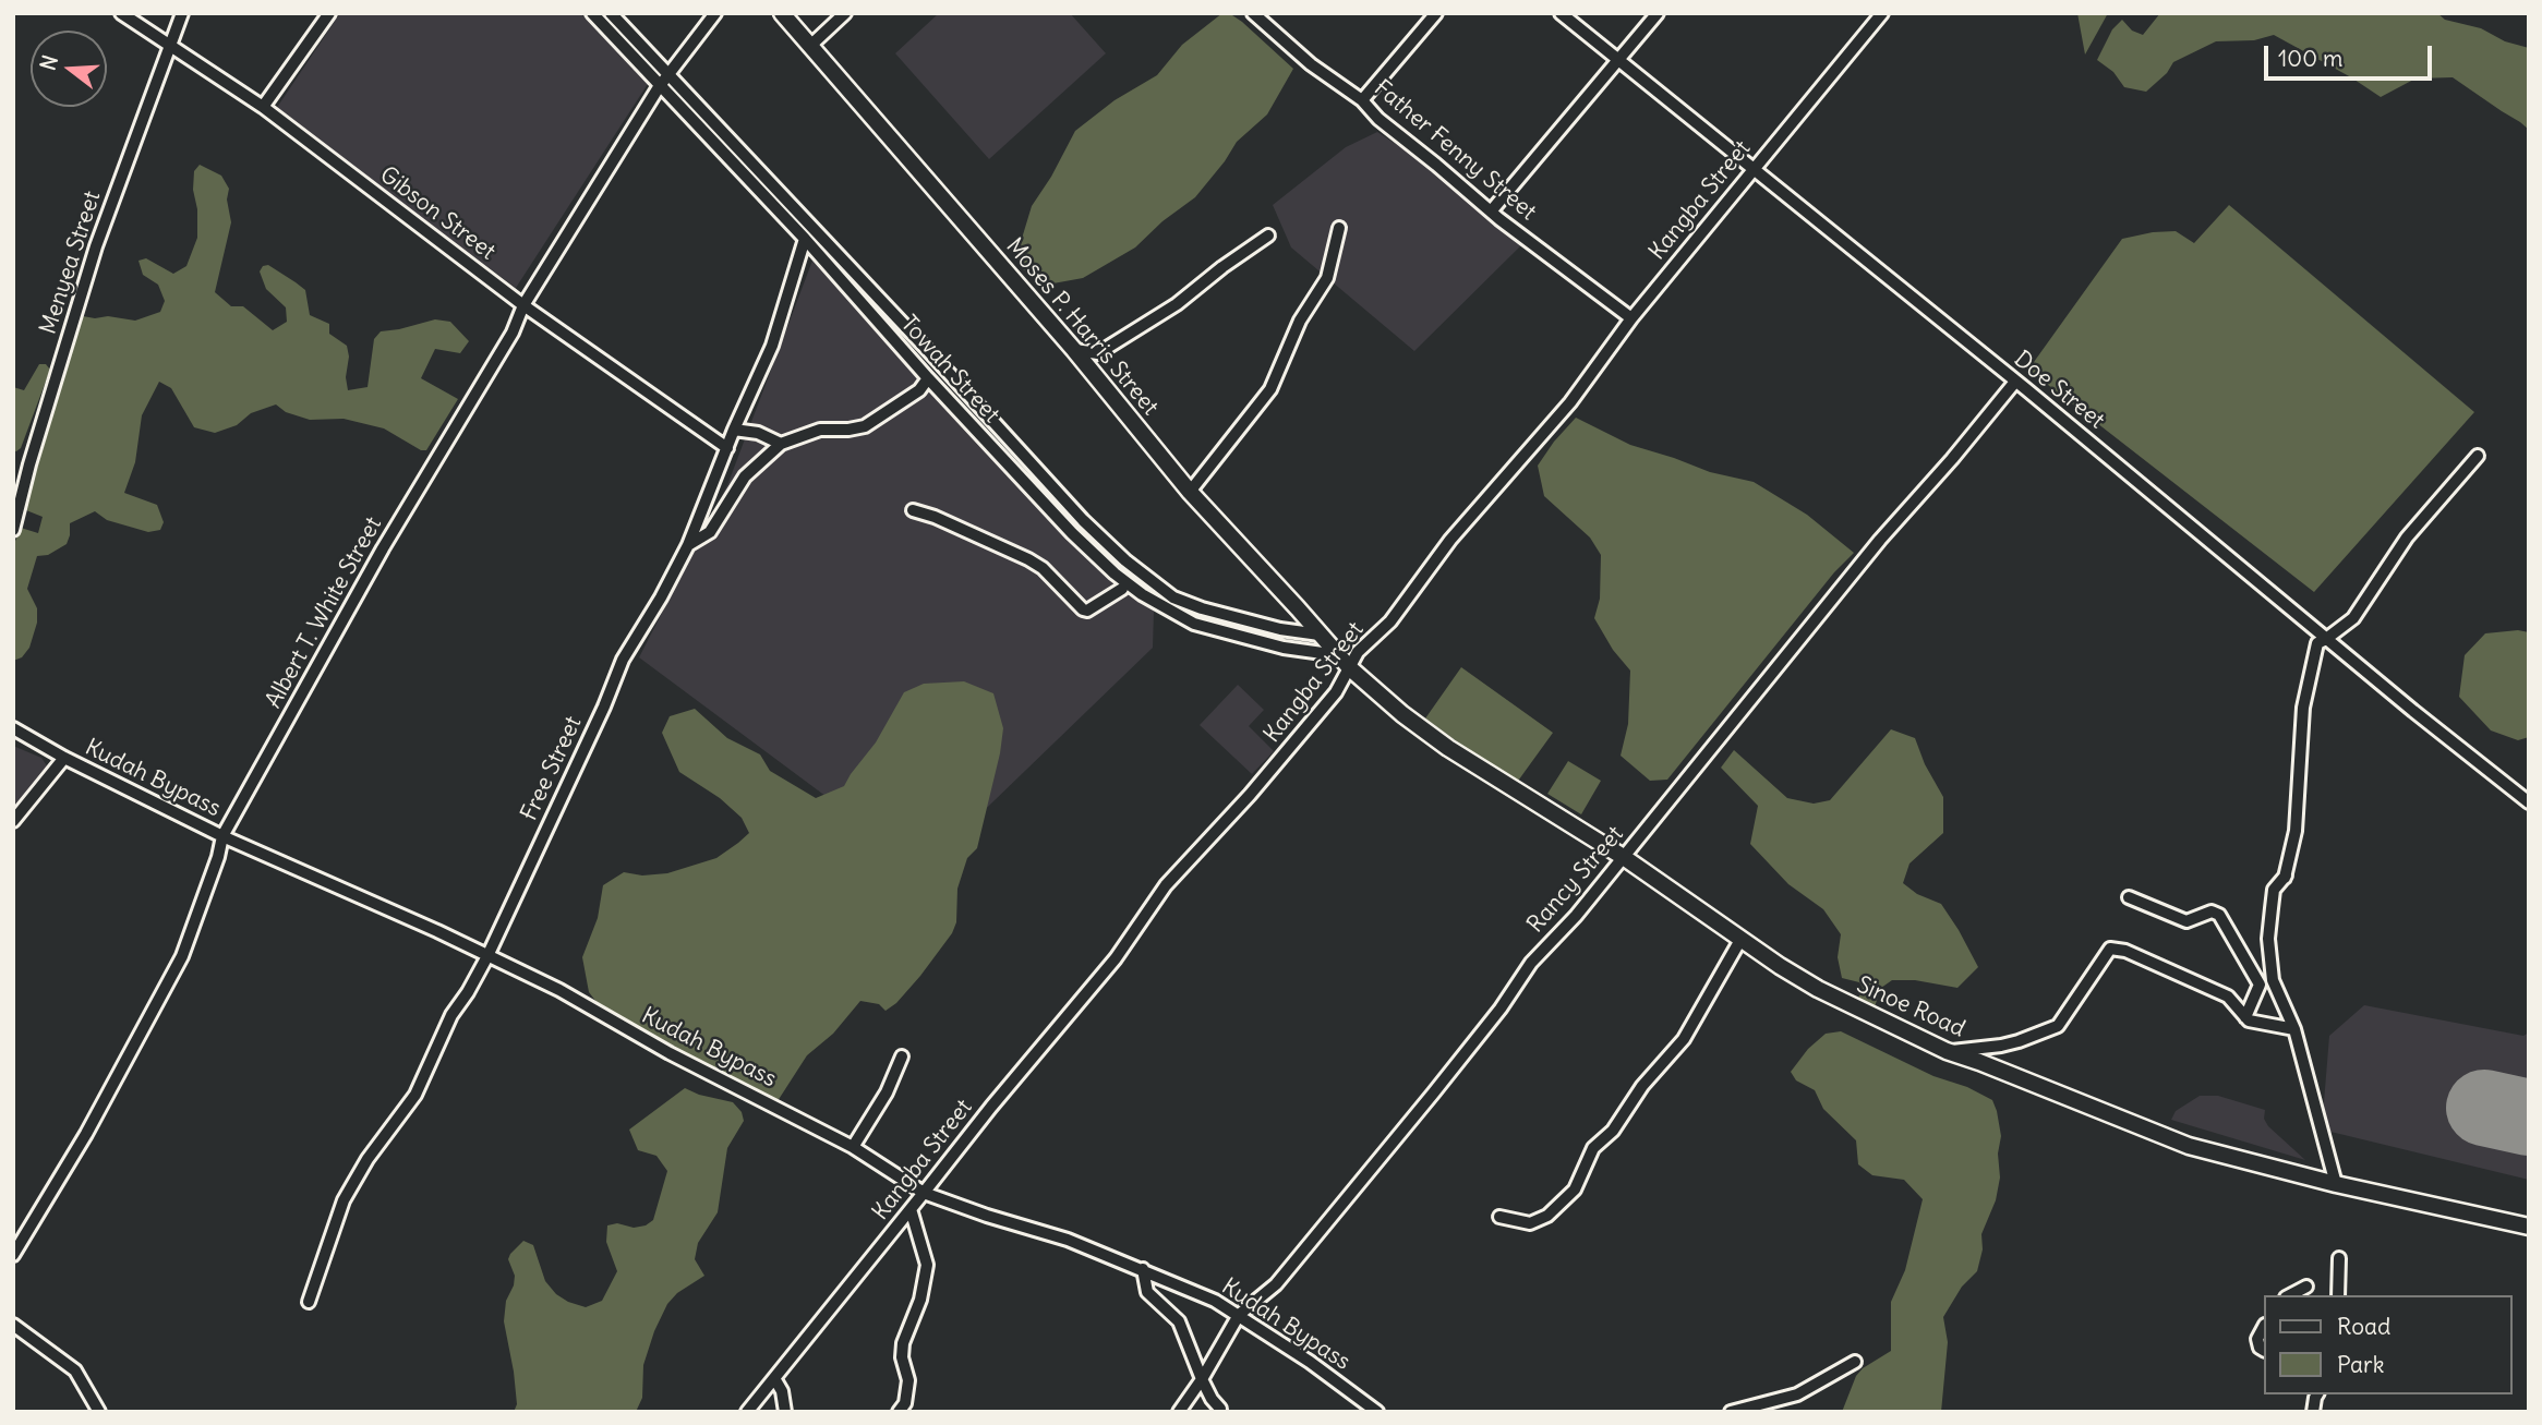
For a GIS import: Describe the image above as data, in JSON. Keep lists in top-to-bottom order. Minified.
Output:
{"streets":{"highway":["Moses P. Harris Street","Sinoe Road"],"street":["Father Fenny Street","Kangba Street","Gibson Street","Menyea Street","Towah Street","Doe Street","Albert T. White Street","Free Street","Kudah Bypass","Rancy Street"]},"crossings":[["Father Fenny Street","Kangba Street"],["Kangba Street","Moses P. Harris Street"],["Kangba Street","Doe Street"],["Kangba Street","Kudah Bypass"],["Kangba Street","Sinoe Road"],["Gibson Street","Menyea Street"],["Gibson Street","Albert T. White Street"],["Gibson Street","Free Street"],["Moses P. Harris Street","Towah Street"],["Moses P. Harris Street","Sinoe Road"],["Towah Street","Albert T. White Street"],["Towah Street","Free Street"],["Doe Street","Rancy Street"],["Albert T. White Street","Kudah Bypass"],["Free Street","Kudah Bypass"],["Kudah Bypass","Rancy Street"],["Rancy Street","Sinoe Road"]],"legend":["Road","Park"],"scale_bar":"100 m","north":"left"}
